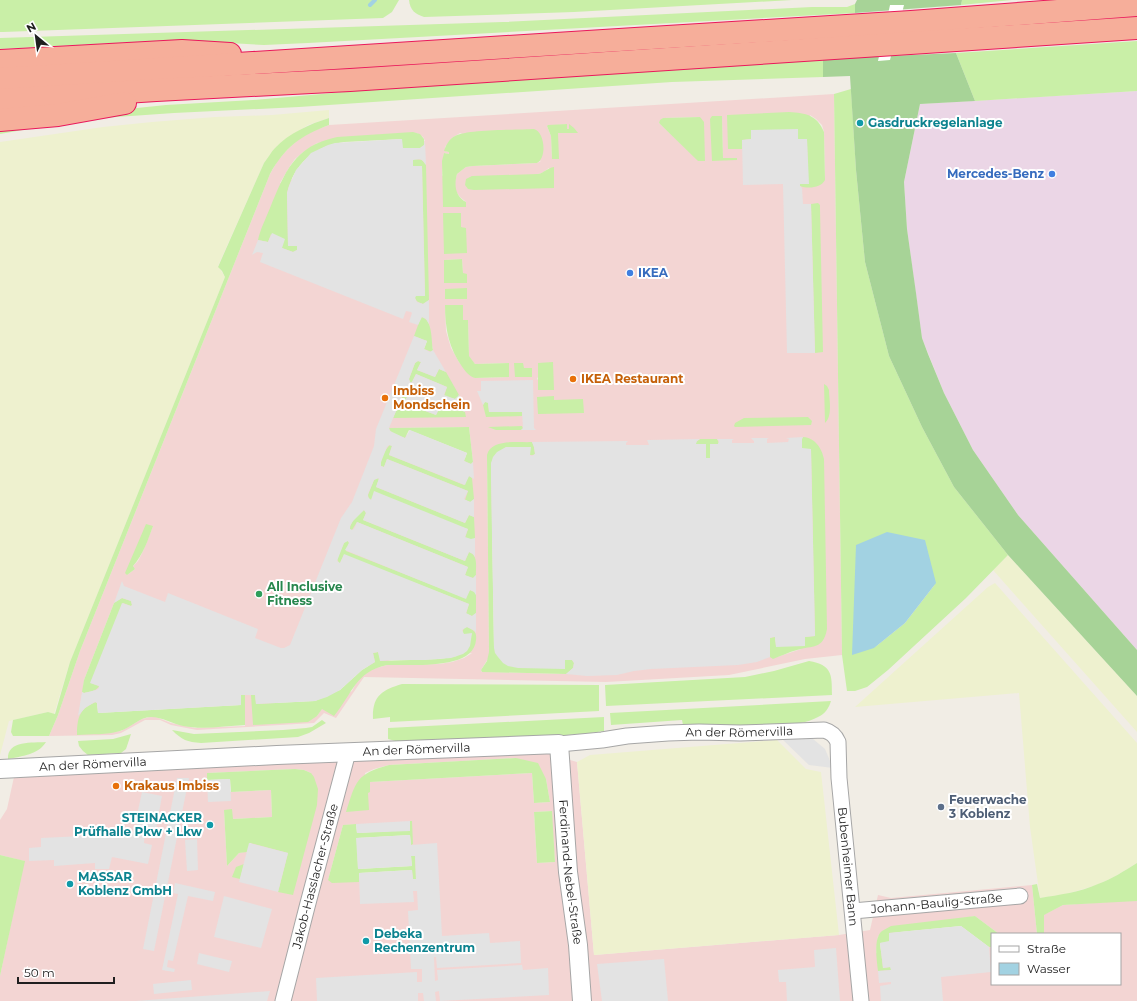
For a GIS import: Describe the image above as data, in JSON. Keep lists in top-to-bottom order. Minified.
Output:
{"streets":{"street":["An der Römervilla","Bubenheimer Bann","Ferdinand-Nebel-Straße","Jakob-Hasslacher-Straße","Johann-Baulig-Straße"]},"crossings":[["An der Römervilla","Bubenheimer Bann"],["An der Römervilla","Ferdinand-Nebel-Straße"],["An der Römervilla","Jakob-Hasslacher-Straße"],["Bubenheimer Bann","Johann-Baulig-Straße"]],"places":["Gasdruckregelanlage","Mercedes-Benz","IKEA","IKEA Restaurant","Imbiss Mondschein","All Inclusive Fitness","Krakaus Imbiss","Feuerwache 3 Koblenz","STEINACKER Prüfhalle Pkw + Lkw","MASSAR Koblenz GmbH","Debeka Rechenzentrum"],"legend":["Straße","Wasser"],"scale_bar":"50 m","north":"top left"}
